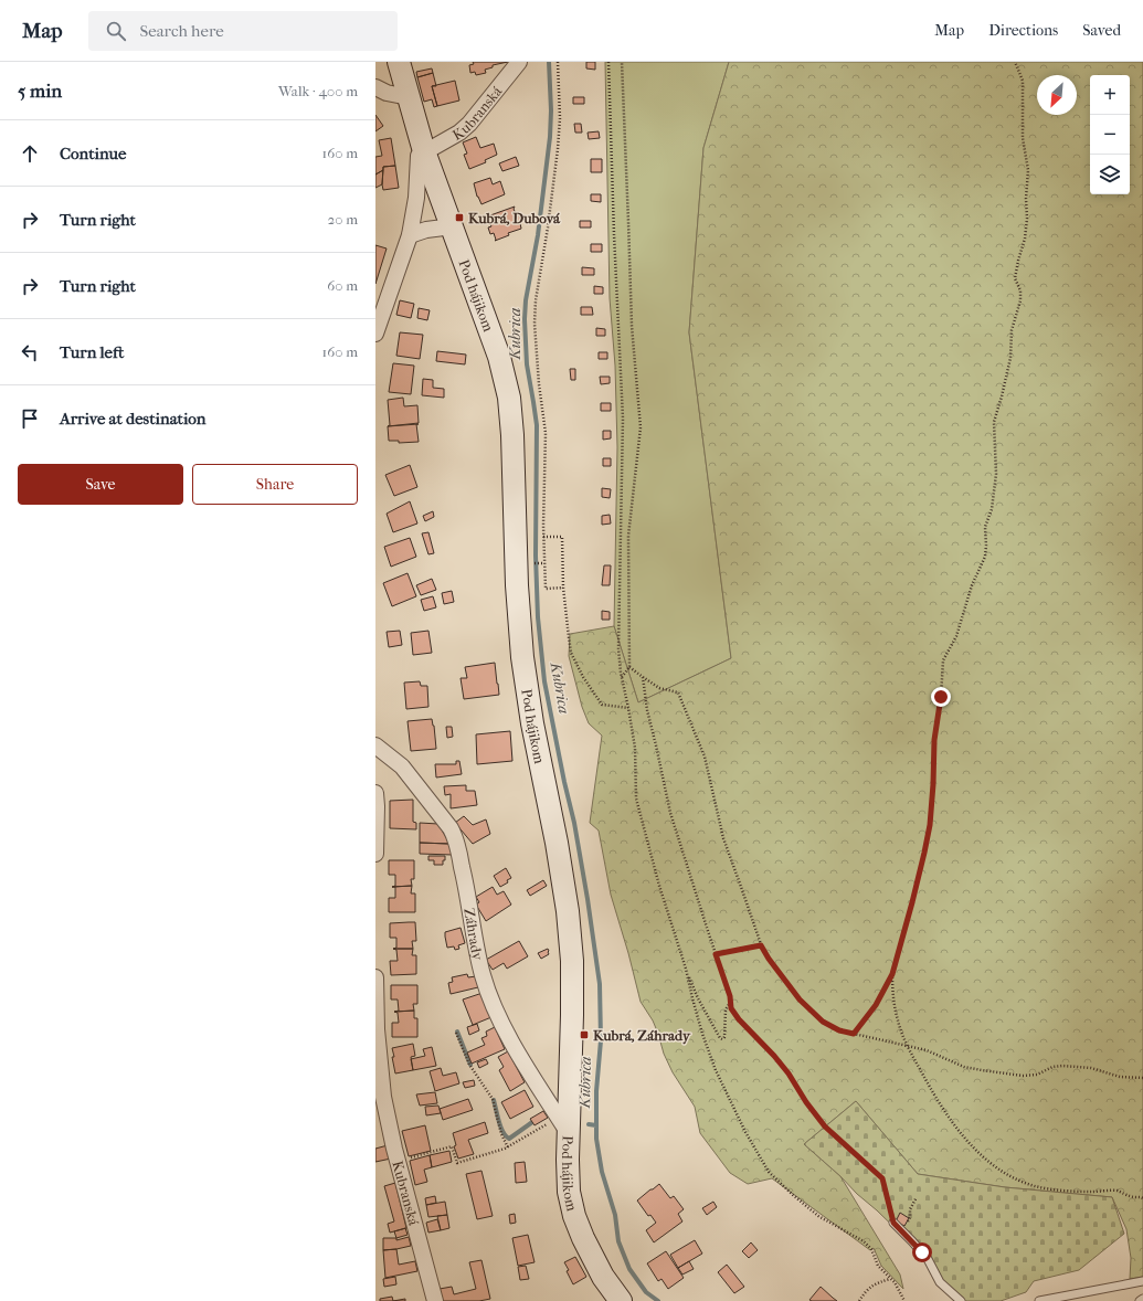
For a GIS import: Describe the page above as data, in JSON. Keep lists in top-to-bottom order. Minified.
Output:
{"streets":{"street":["Kubranská","Pod hájikom","Záhrady"]},"crossings":[["Kubranská","Pod hájikom"],["Pod hájikom","Záhrady"]],"water":["Kubrica"],"places":{"transit":["Kubrá, Dubová","Kubrá, Záhrady"]},"north":"bottom left","page":{"header":"Map","search":"Search here","nav":["Map","Directions","Saved"],"heading":["5 min","Walk · 400 m"],"map_buttons":["+","−"],"list":[["Continue","160 m"],["Turn right","20 m"],["Turn right","60 m"],["Turn left","160 m"],"Arrive at destination"],"buttons":["Save","Share"]}}
